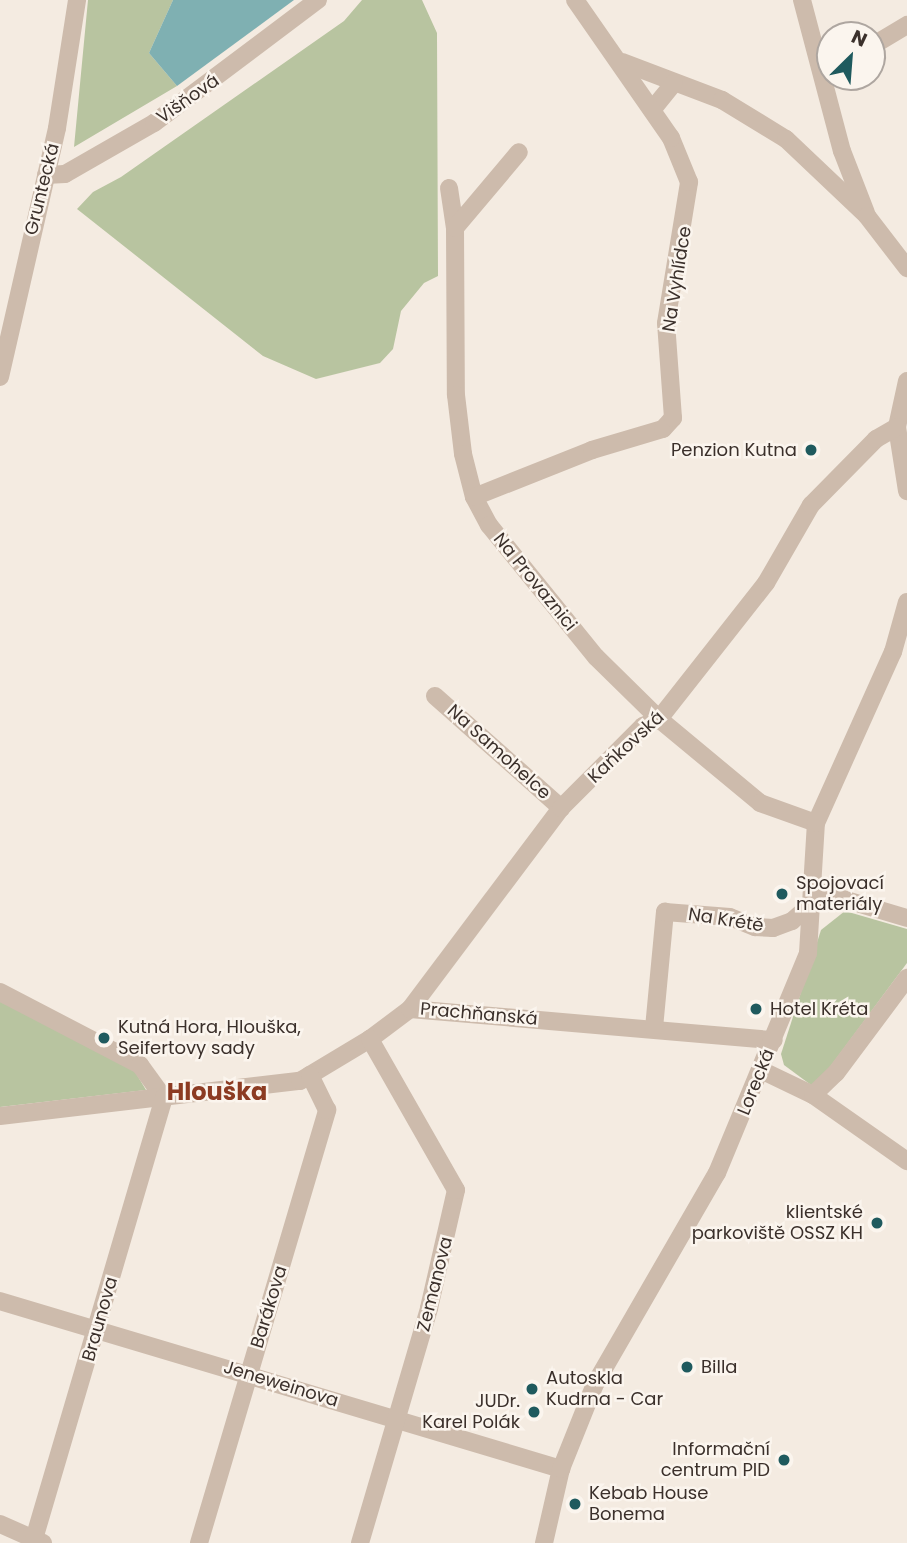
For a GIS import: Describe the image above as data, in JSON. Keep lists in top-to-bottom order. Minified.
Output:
{"streets":{"street":["Višňová","Gruntecká","Na Vyhlídce","Na Provaznici","Kaňkovská","Na Samohelce","Na Krétě","Prachňanská","Lorecká","Zemanova","Barákova","Braunova","Jeneweinova"]},"crossings":[["Višňová","Gruntecká"],["Na Vyhlídce","Na Provaznici"],["Na Provaznici","Kaňkovská"],["Na Provaznici","Lorecká"],["Kaňkovská","Na Samohelce"],["Kaňkovská","Prachňanská"],["Na Krétě","Prachňanská"],["Na Krétě","Lorecká"],["Prachňanská","Lorecká"],["Prachňanská","Zemanova"],["Prachňanská","Barákova"],["Prachňanská","Braunova"],["Lorecká","Jeneweinova"],["Zemanova","Jeneweinova"],["Barákova","Jeneweinova"],["Braunova","Jeneweinova"]],"districts":["Hlouška"],"places":["Penzion Kutna","Spojovací materiály","Hotel Kréta","Kutná Hora, Hlouška, Seifertovy sady","klientské parkoviště OSSZ KH","Billa","Autoskla Kudrna - Car","JUDr. Karel Polák","Informační centrum PID","Kebab House Bonema"],"north":"top right"}
